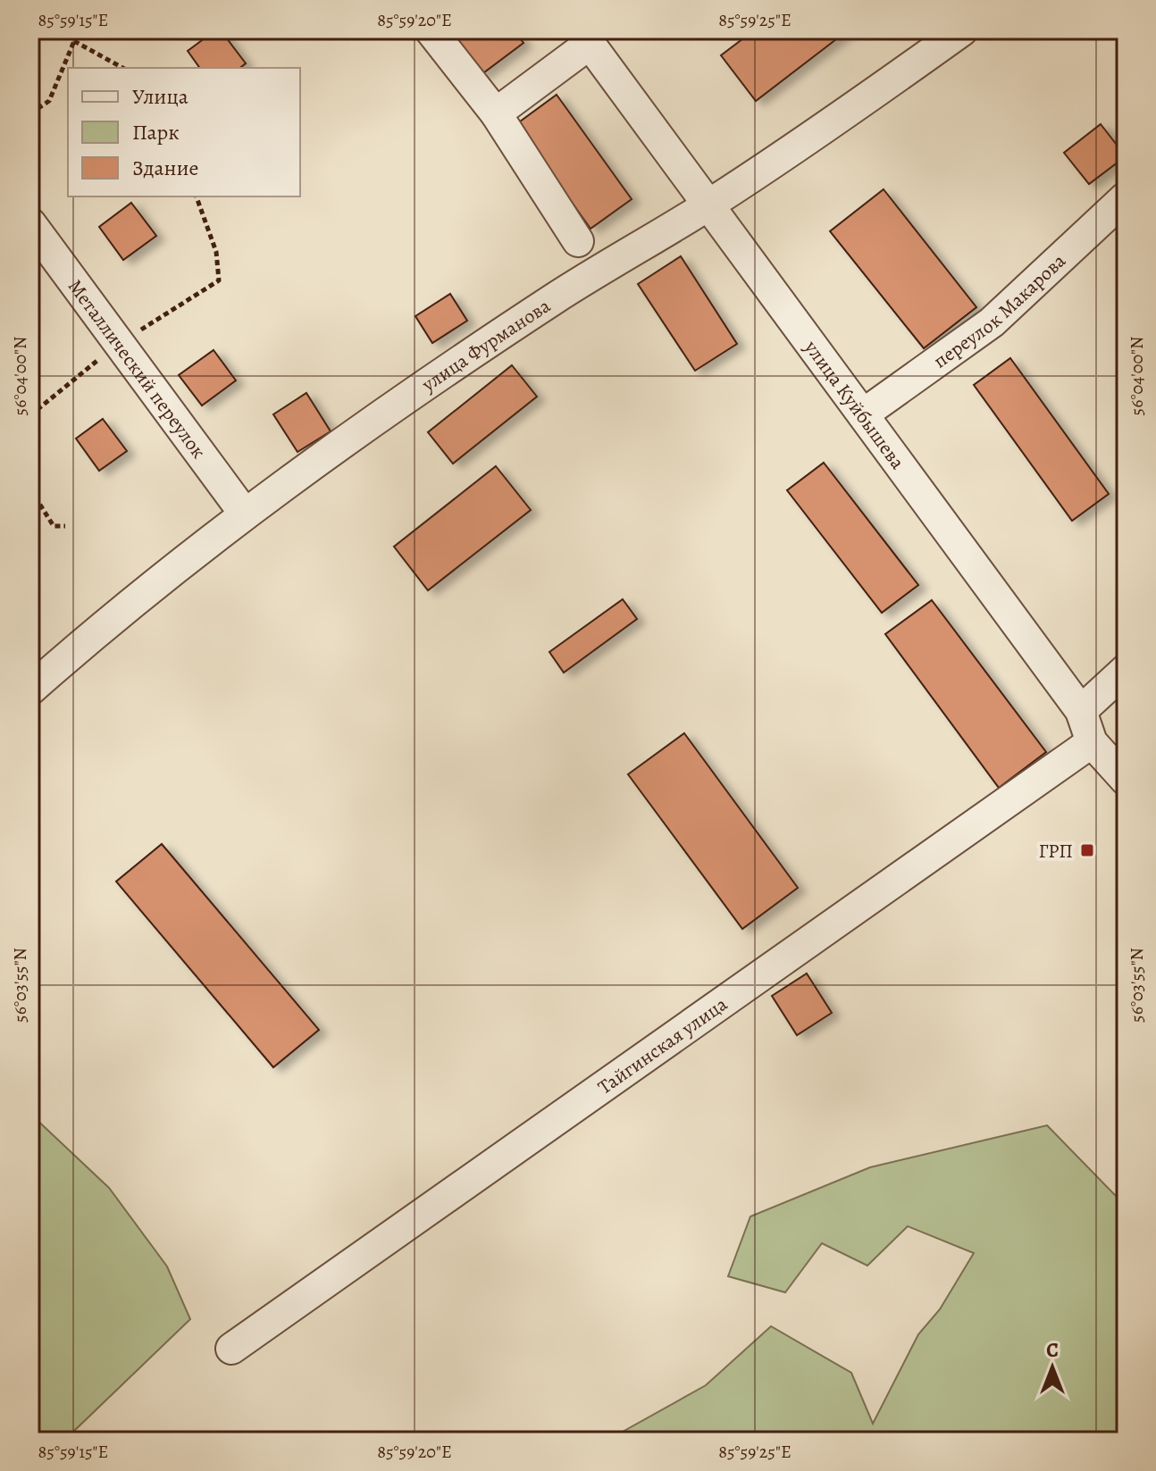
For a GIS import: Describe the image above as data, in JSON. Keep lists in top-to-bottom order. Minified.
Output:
{"streets":{"street":["переулок Макарова","улица Фурманова","Металлический переулок","улица Куйбышева","Тайгинская улица"]},"crossings":[["переулок Макарова","улица Куйбышева"],["улица Фурманова","Металлический переулок"],["улица Фурманова","улица Куйбышева"],["улица Куйбышева","Тайгинская улица"]],"places":{"transit":["ГРП"]},"legend":["Улица","Парк","Здание"],"north":"top","coordinates":["85°59'15\"E","85°59'20\"E","85°59'25\"E","56°04'00\"N","56°03'55\"N"]}
